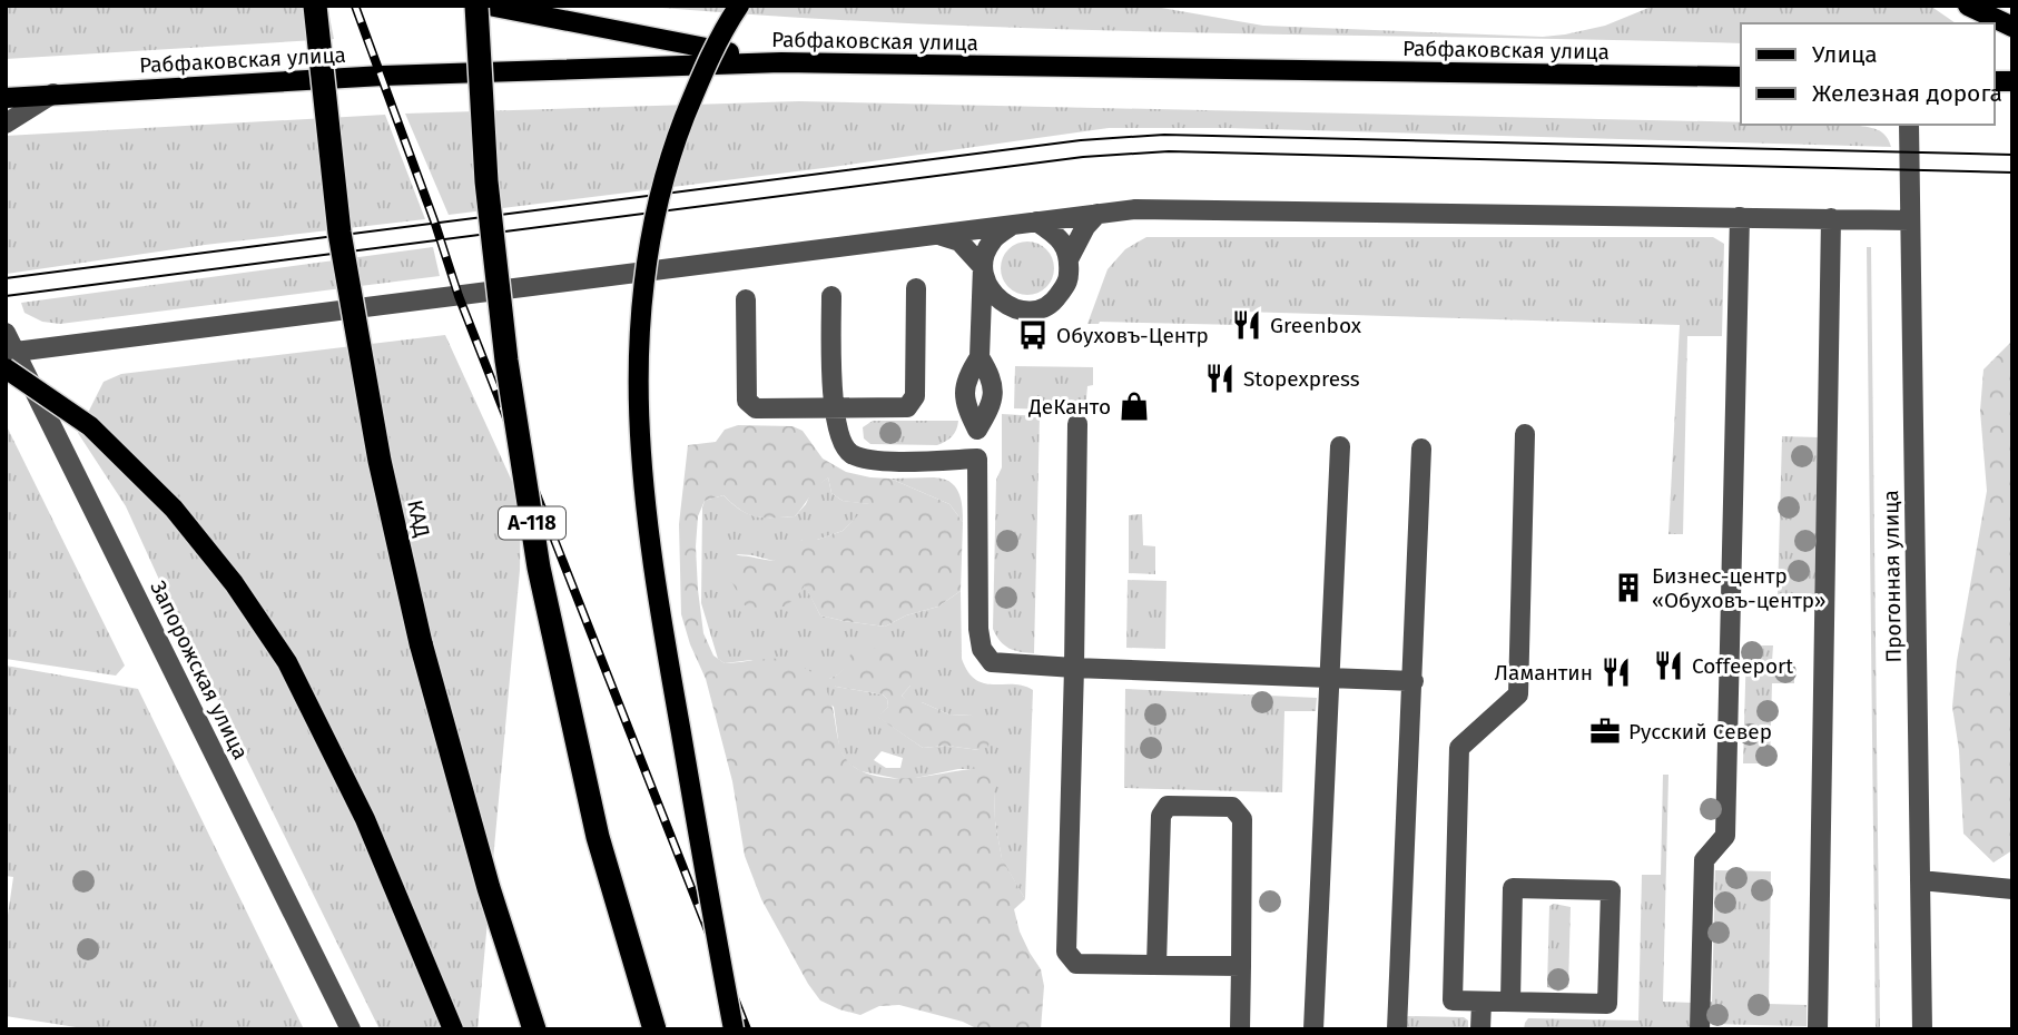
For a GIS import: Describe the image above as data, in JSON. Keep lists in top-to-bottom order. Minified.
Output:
{"streets":{"highway":["КАД","А-118"],"main road":["Рабфаковская улица"],"street":["Прогонная улица","Запорожская улица"]},"places":{"restaurant":["Greenbox","Stopexpress","Coffeeport","Ламантин"],"bus stop":["Обуховъ-Центр"],"shop":["ДеКанто"],"building":["Бизнес-центр «Обуховъ-центр»"],"office":["Русский Cевер"]},"legend":["Улица","Железная дорога"]}
